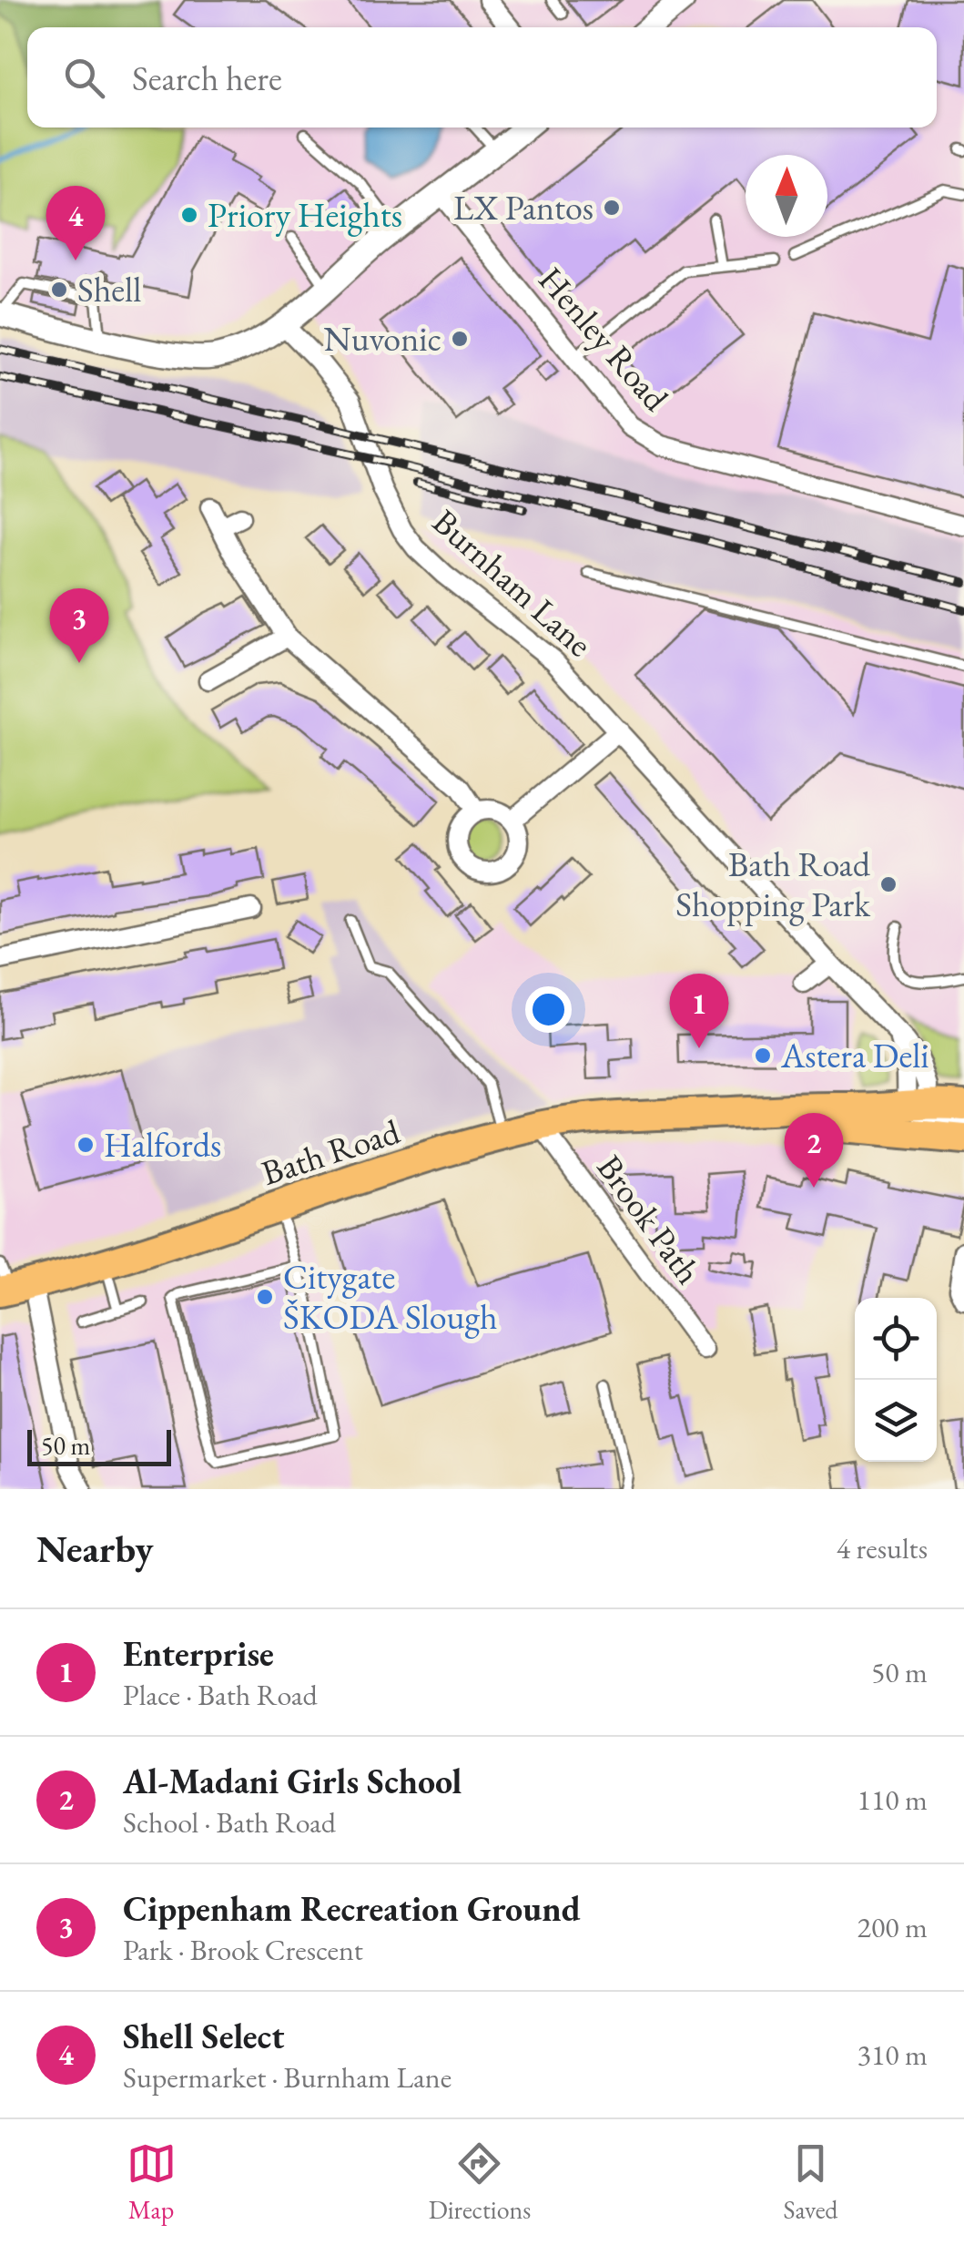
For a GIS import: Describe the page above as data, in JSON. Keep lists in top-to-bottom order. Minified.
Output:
{"streets":{"main road":["Bath Road"],"street":["Henley Road","Burnham Lane","Brook Path"]},"crossings":[["Burnham Lane","Bath Road"],["Bath Road","Brook Path"]],"places":["LX Pantos","Priory Heights","Shell","Nuvonic","Bath Road Shopping Park","Astera Deli","Halfords","Citygate ŠKODA Slough"],"scale_bar":"50 m","north":"top","page":{"search":"Search here","pins":["4","3","1","2"],"scale":"50 m","heading":["Nearby","4 results"],"list":[{"mark":"1","name":"Enterprise","note":"Place · Bath Road","value":"50 m"},{"mark":"2","name":"Al-Madani Girls School","note":"School · Bath Road","value":"110 m"},{"mark":"3","name":"Cippenham Recreation Ground","note":"Park · Brook Crescent","value":"200 m"},{"mark":"4","name":"Shell Select","note":"Supermarket · Burnham Lane","value":"310 m"}],"nav":["Map","Directions","Saved"]}}
